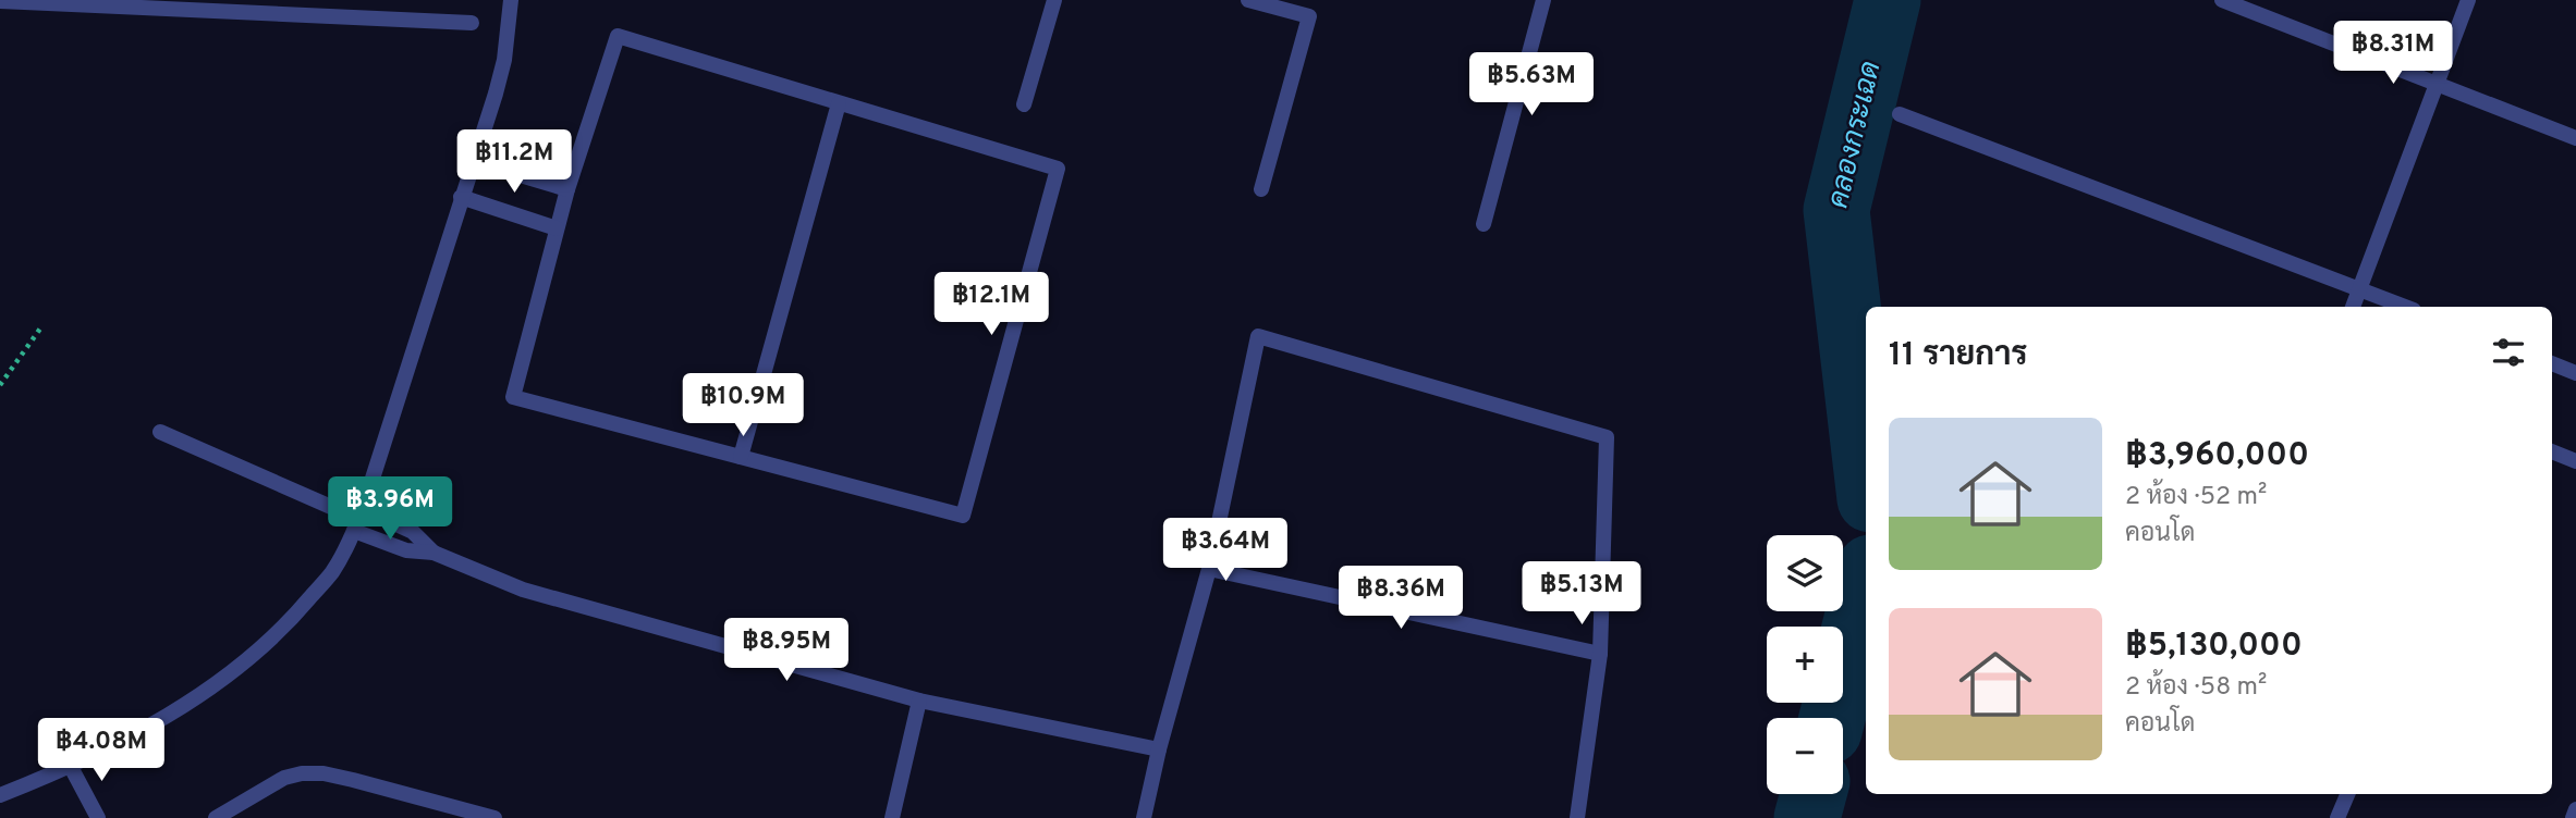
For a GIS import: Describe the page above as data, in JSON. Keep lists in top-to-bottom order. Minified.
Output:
{"water":["คลองกระเฉด"],"page":{"price":["฿8.31M","฿5.63M","฿11.2M","฿12.1M","฿10.9M","฿3.96M","฿3.64M","฿5.13M","฿8.36M","฿8.95M","฿4.08M"],"heading":"11 รายการ","list":[{"name":"฿3,960,000","note":"2 ห้อง · 52 m² · คอนโด"},{"name":"฿5,130,000","note":"2 ห้อง · 58 m² · คอนโด"}],"map_buttons":["+","−"]}}
